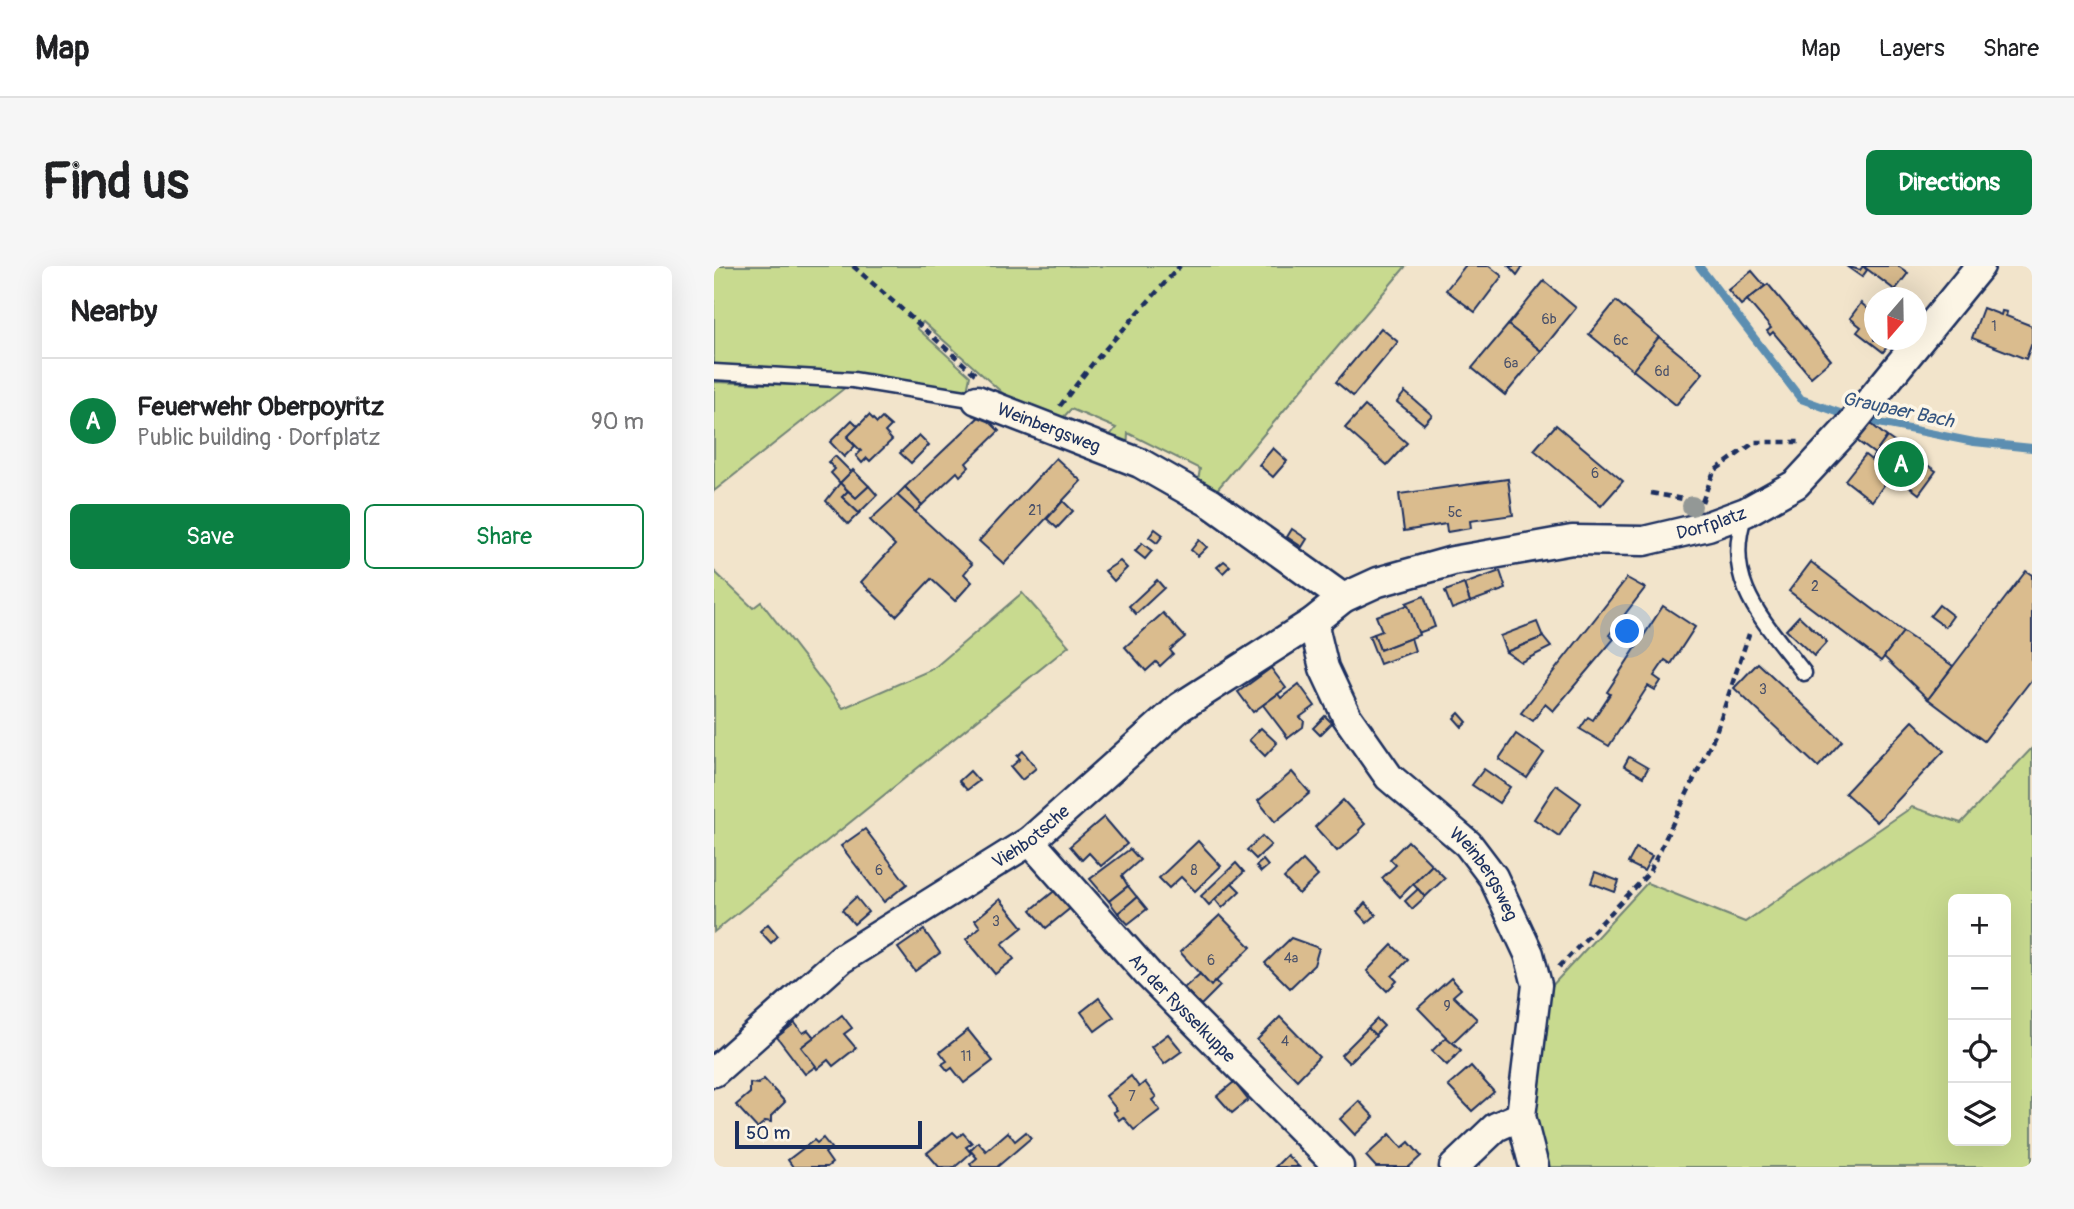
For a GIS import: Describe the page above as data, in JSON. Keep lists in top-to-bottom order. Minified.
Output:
{"streets":{"street":["Weinbergsweg","Dorfplatz","Viehbotsche","An der Rysselkuppe"]},"crossings":[["Weinbergsweg","Dorfplatz"],["Weinbergsweg","Viehbotsche"],["Dorfplatz","Viehbotsche"],["Viehbotsche","An der Rysselkuppe"]],"water":["Graupaer Bach"],"house_numbers":["6b","1","6c","6a","6d","6","21","5c","2","3","6","8","3","4a","6","9","4","11","7"],"scale_bar":"50 m","north":"bottom","page":{"header":"Map","nav":["Map","Layers","Share"],"buttons":["Directions",["Save","Share"]],"title":"Find us","heading":"Nearby","list":[{"mark":"A","name":"Feuerwehr Oberpoyritz","note":"Public building · Dorfplatz","value":"90 m"}],"pins":"A","map_buttons":["+","−"],"scale":"50 m"}}
